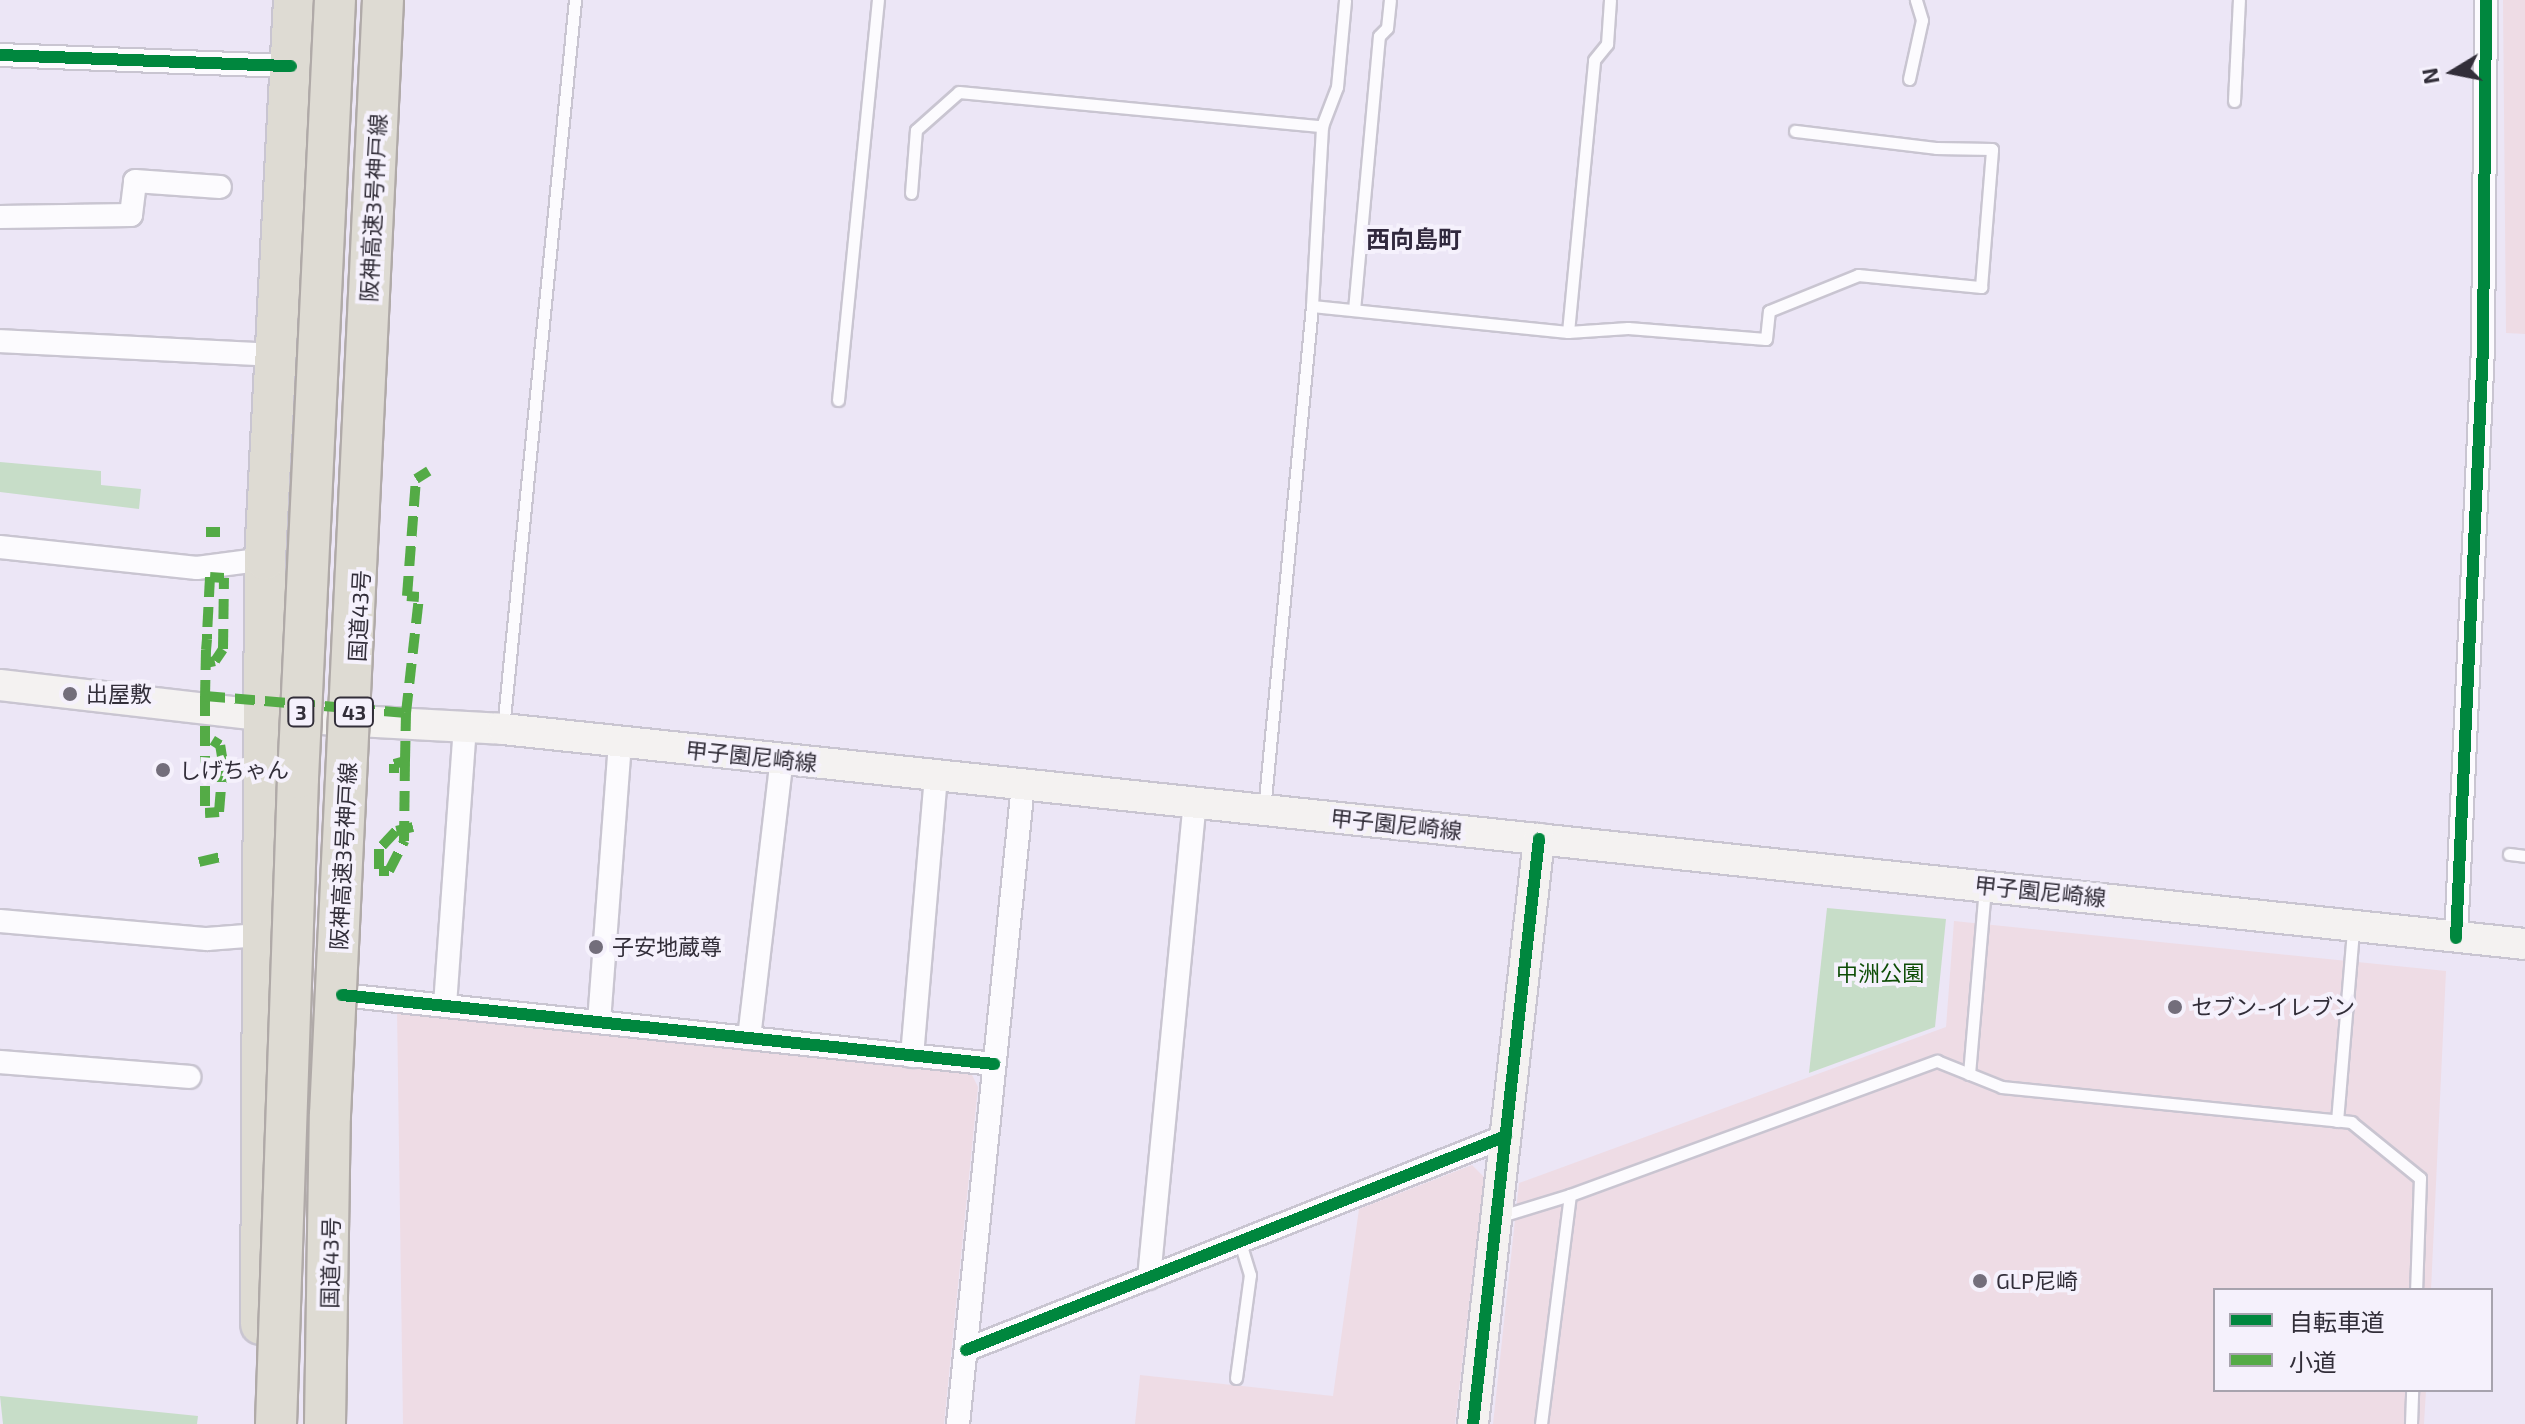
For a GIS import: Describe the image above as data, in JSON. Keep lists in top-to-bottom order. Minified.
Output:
{"streets":{"highway":["阪神高速3号神戸線","国道43号","3","43"],"main road":["甲子園尼崎線"]},"crossings":[["阪神高速3号神戸線","国道43号"],["国道43号","甲子園尼崎線"]],"districts":["西向島町"],"parks":["中洲公園"],"places":["出屋敷","しげちゃん","子安地蔵尊","セブン-イレブン","GLP尼崎"],"legend":["自転車道","小道"],"north":"left"}
